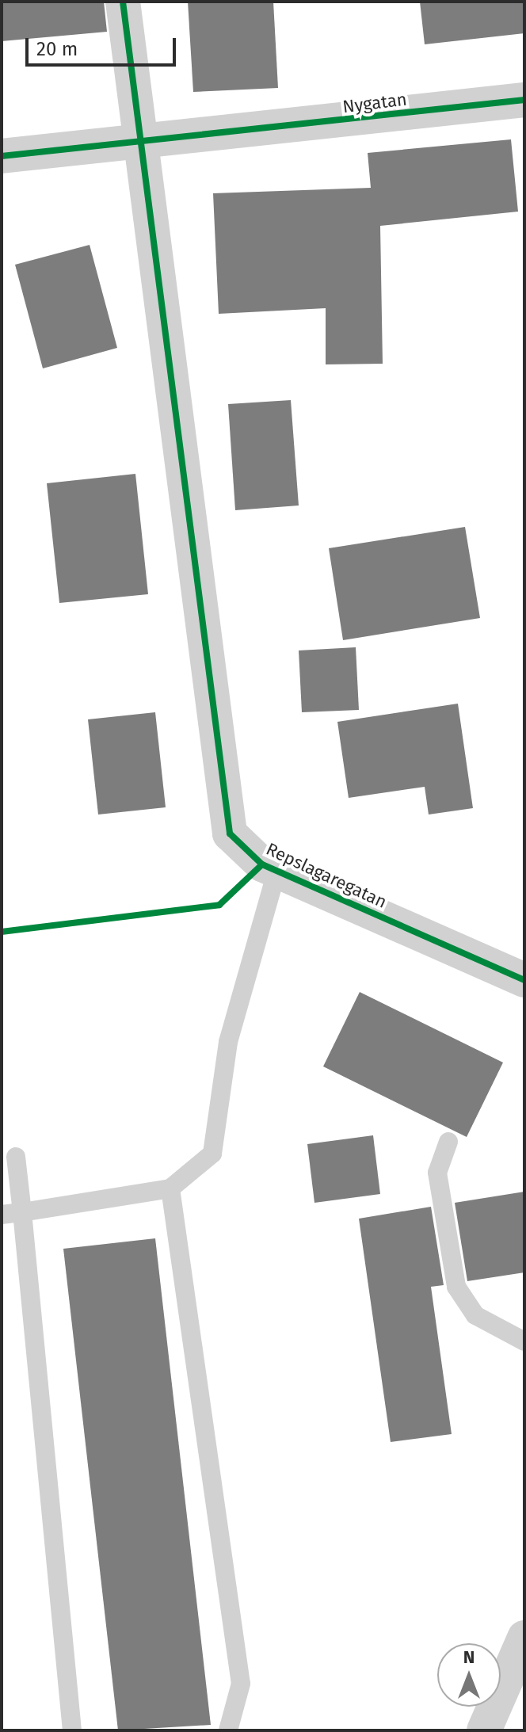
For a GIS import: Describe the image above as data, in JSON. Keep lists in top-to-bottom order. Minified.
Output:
{"streets":{"street":["Nygatan","Repslagaregatan"]},"crossings":[["Nygatan","Repslagaregatan"]],"scale_bar":"20 m","north":"top"}
